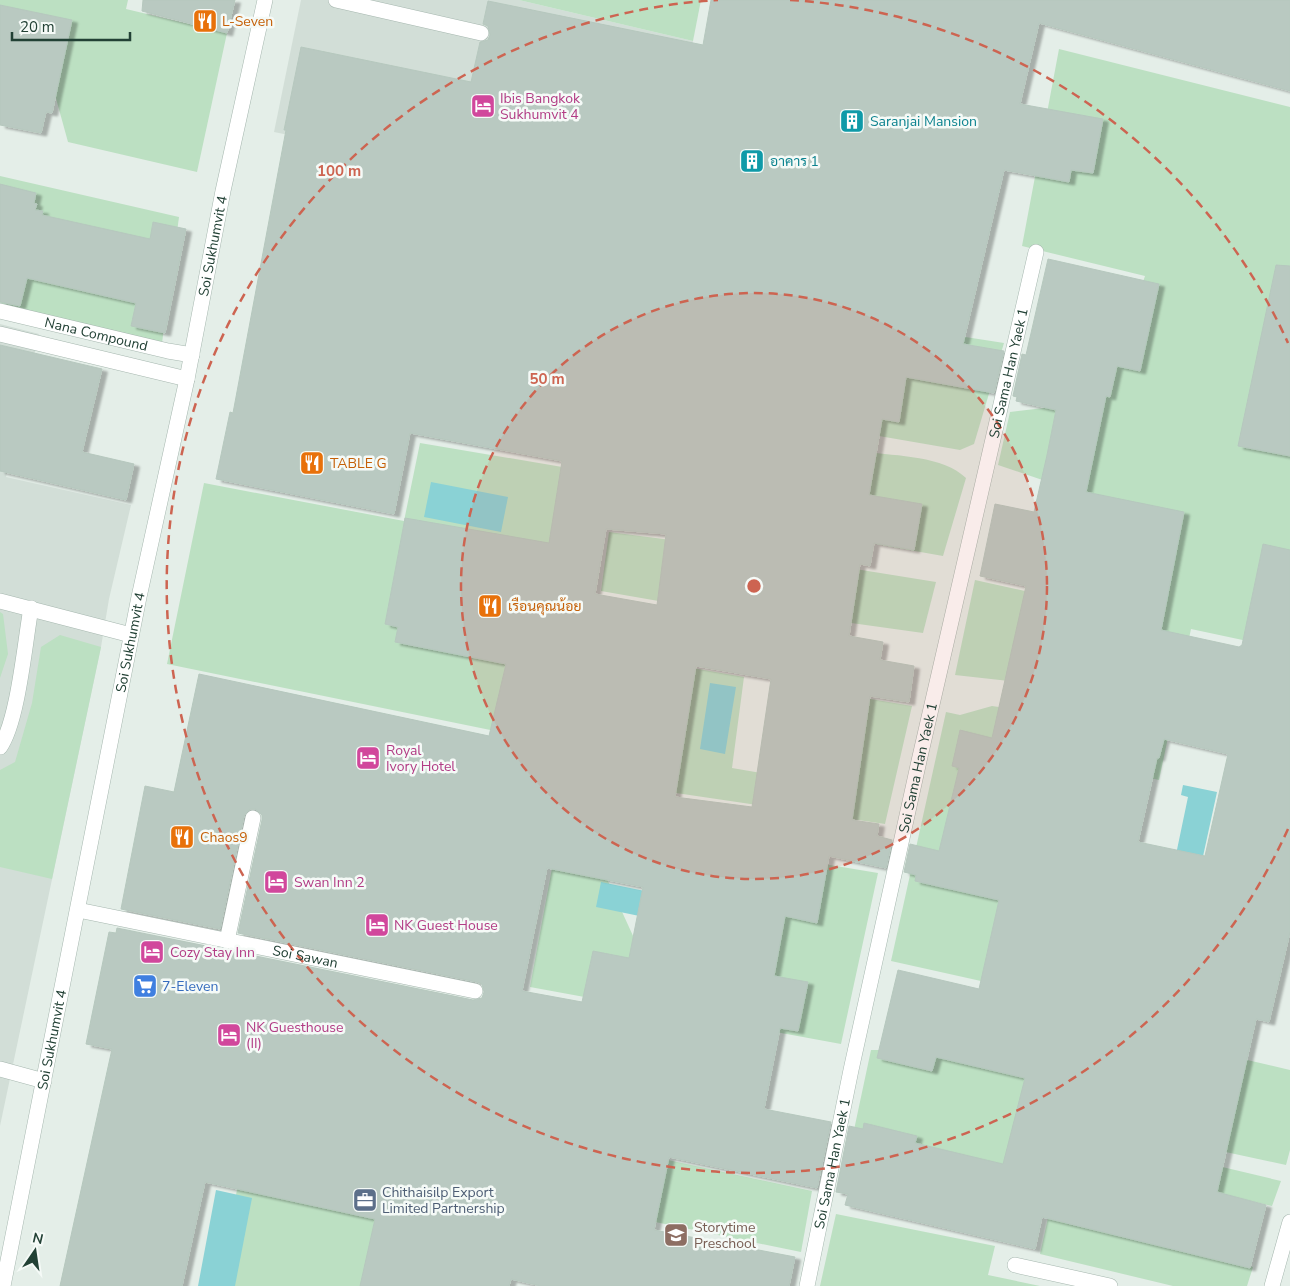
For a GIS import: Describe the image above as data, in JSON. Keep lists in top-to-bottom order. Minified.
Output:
{"streets":{"street":["Soi Sukhumvit 4","Nana Compound","Soi Sama Han Yaek 1","Soi Sawan"]},"crossings":[["Soi Sukhumvit 4","Nana Compound"],["Soi Sukhumvit 4","Soi Sawan"]],"places":{"restaurant":["L-Seven","TABLE G","เรือนคุณน้อย","Chaos9"],"hotel":["Ibis Bangkok Sukhumvit 4","Royal Ivory Hotel","Swan Inn 2","NK Guest House","Cozy Stay Inn","NK Guesthouse (II)"],"building":["Saranjai Mansion","อาคาร 1"],"supermarket":["7-Eleven"],"office":["Chithaisilp Export Limited Partnership"],"school or university":["Storytime Preschool"]},"scale_bar":"20 m","north":"top","rings":["100 m","50 m"]}
